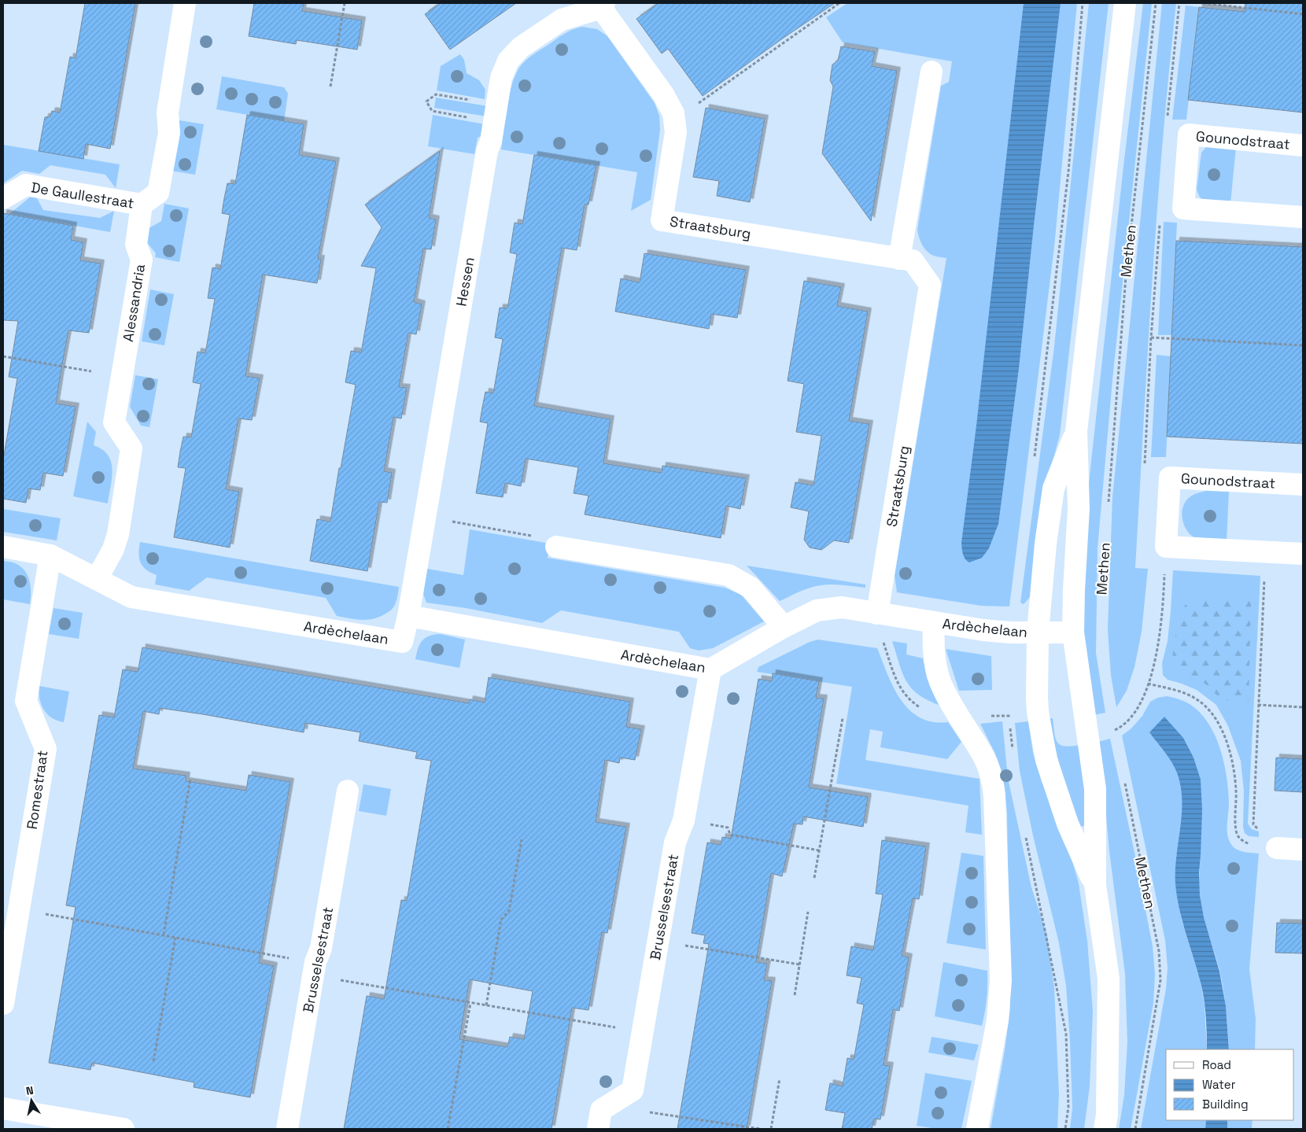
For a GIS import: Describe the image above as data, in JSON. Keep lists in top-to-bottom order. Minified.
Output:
{"streets":{"street":["Gounodstraat","De Gaullestraat","Straatsburg","Methen","Hessen","Alessandria","Ardèchelaan","Romestraat","Brusselsestraat"]},"crossings":[["De Gaullestraat","Alessandria"],["Straatsburg","Hessen"],["Straatsburg","Ardèchelaan"],["Methen","Ardèchelaan"],["Hessen","Ardèchelaan"],["Alessandria","Ardèchelaan"],["Ardèchelaan","Romestraat"],["Ardèchelaan","Brusselsestraat"]],"legend":["Road","Water","Building"],"north":"top"}
